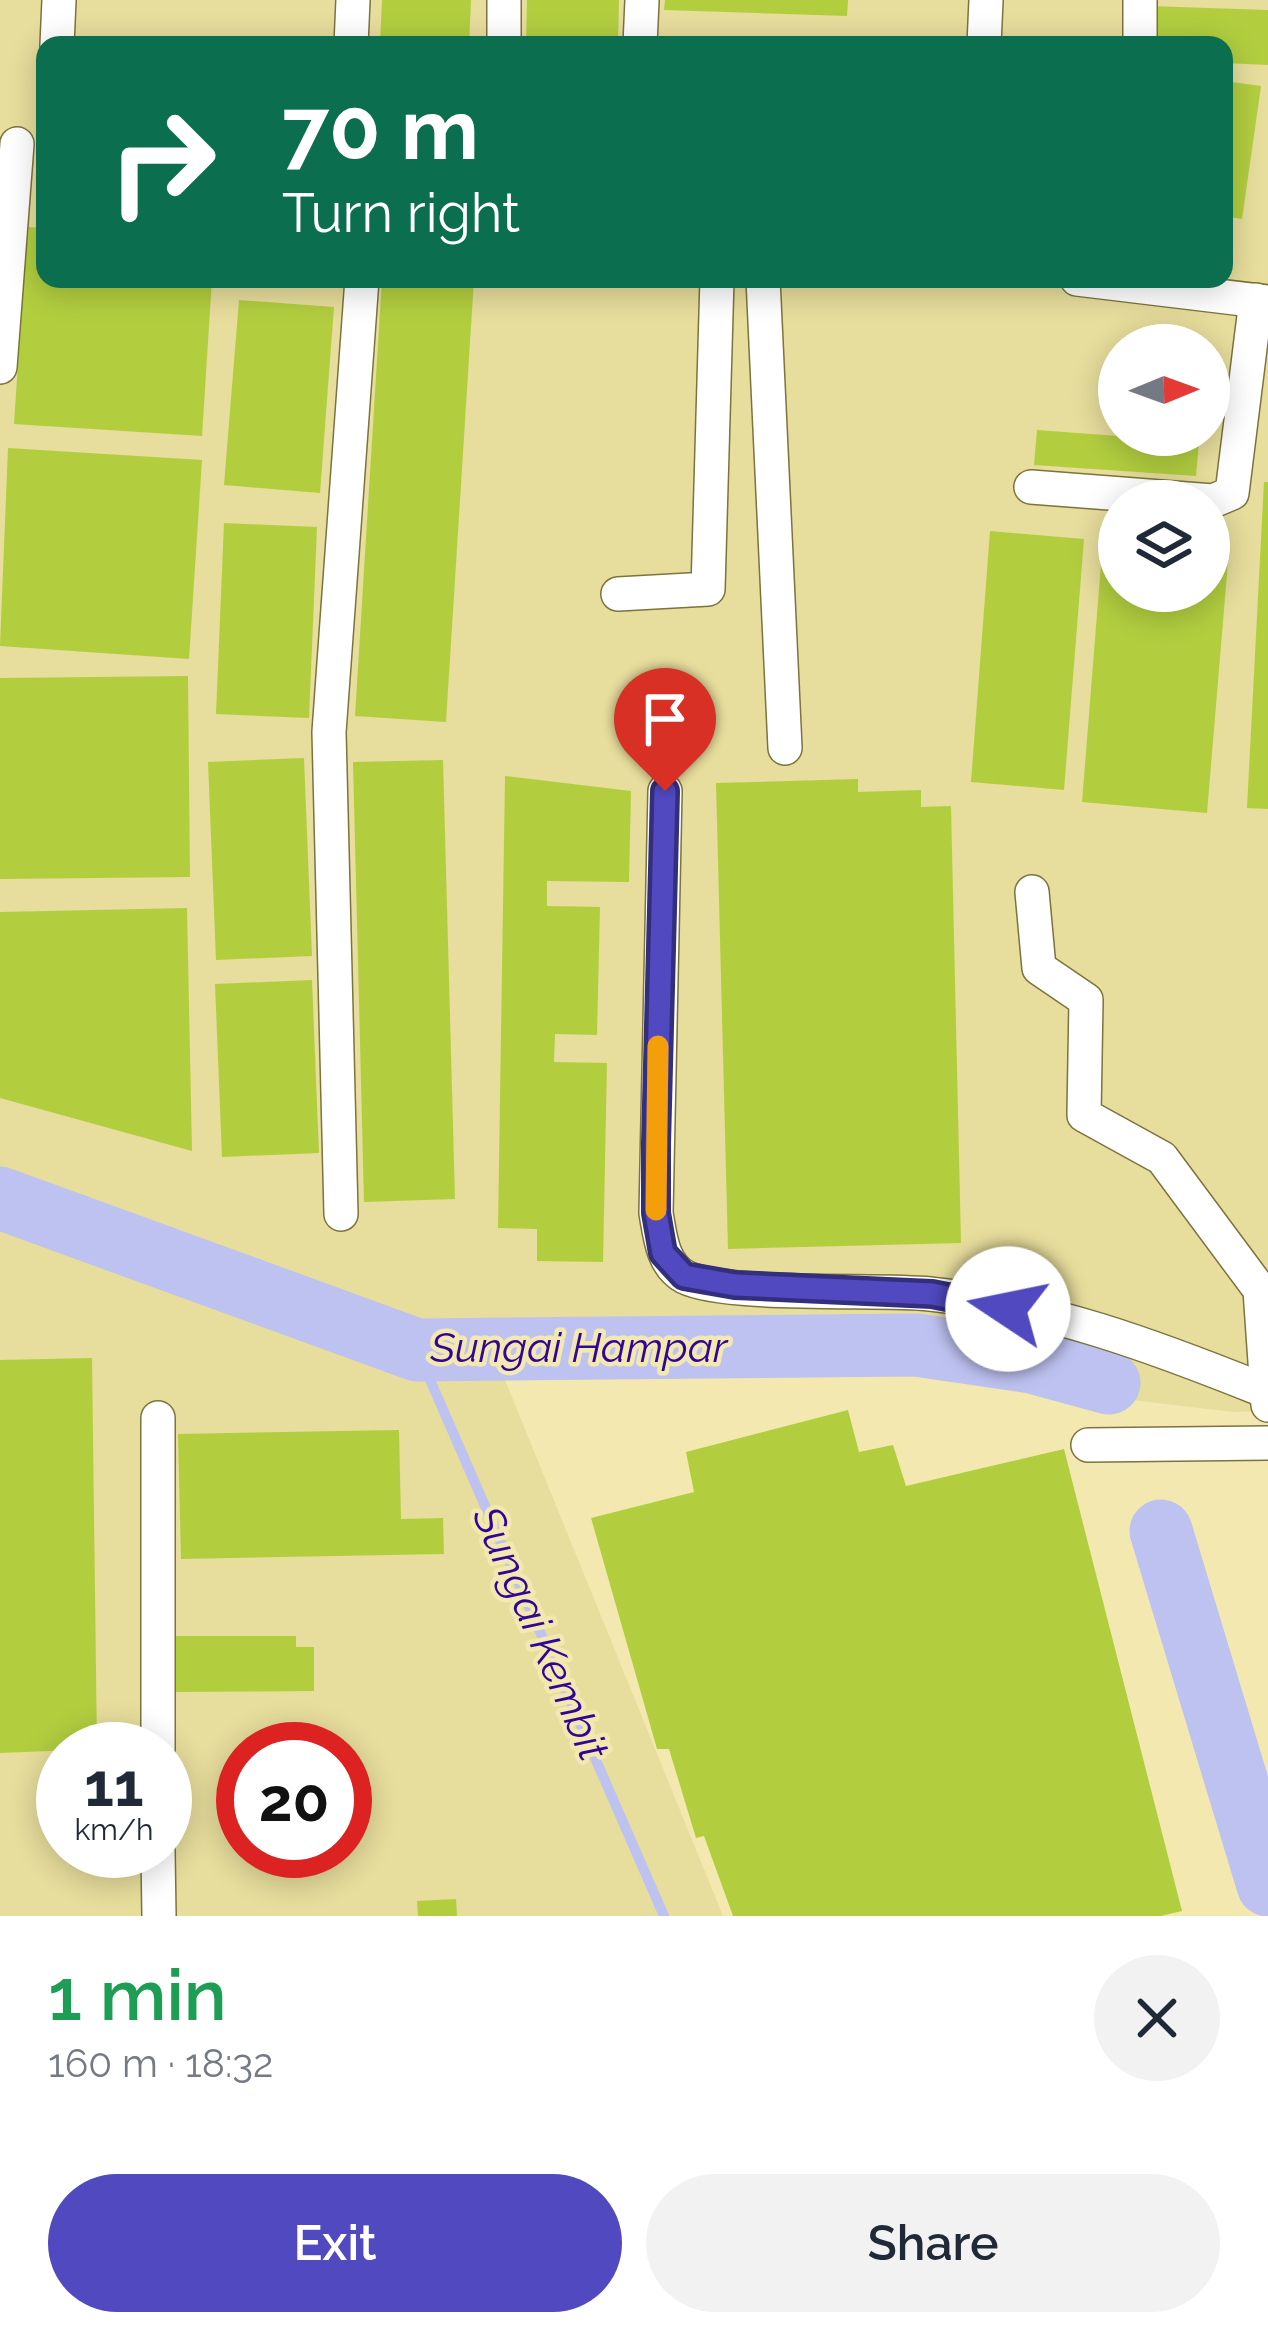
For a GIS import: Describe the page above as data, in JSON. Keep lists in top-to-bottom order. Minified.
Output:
{"water":["Sungai Hampar","Sungai Kembit"],"north":"right","page":{"turn":["70 m","Turn right"],"speed":"11 km/h","limit":"20","heading":["1 min","160 m · 18:32"],"buttons":["Exit","Share"]}}
